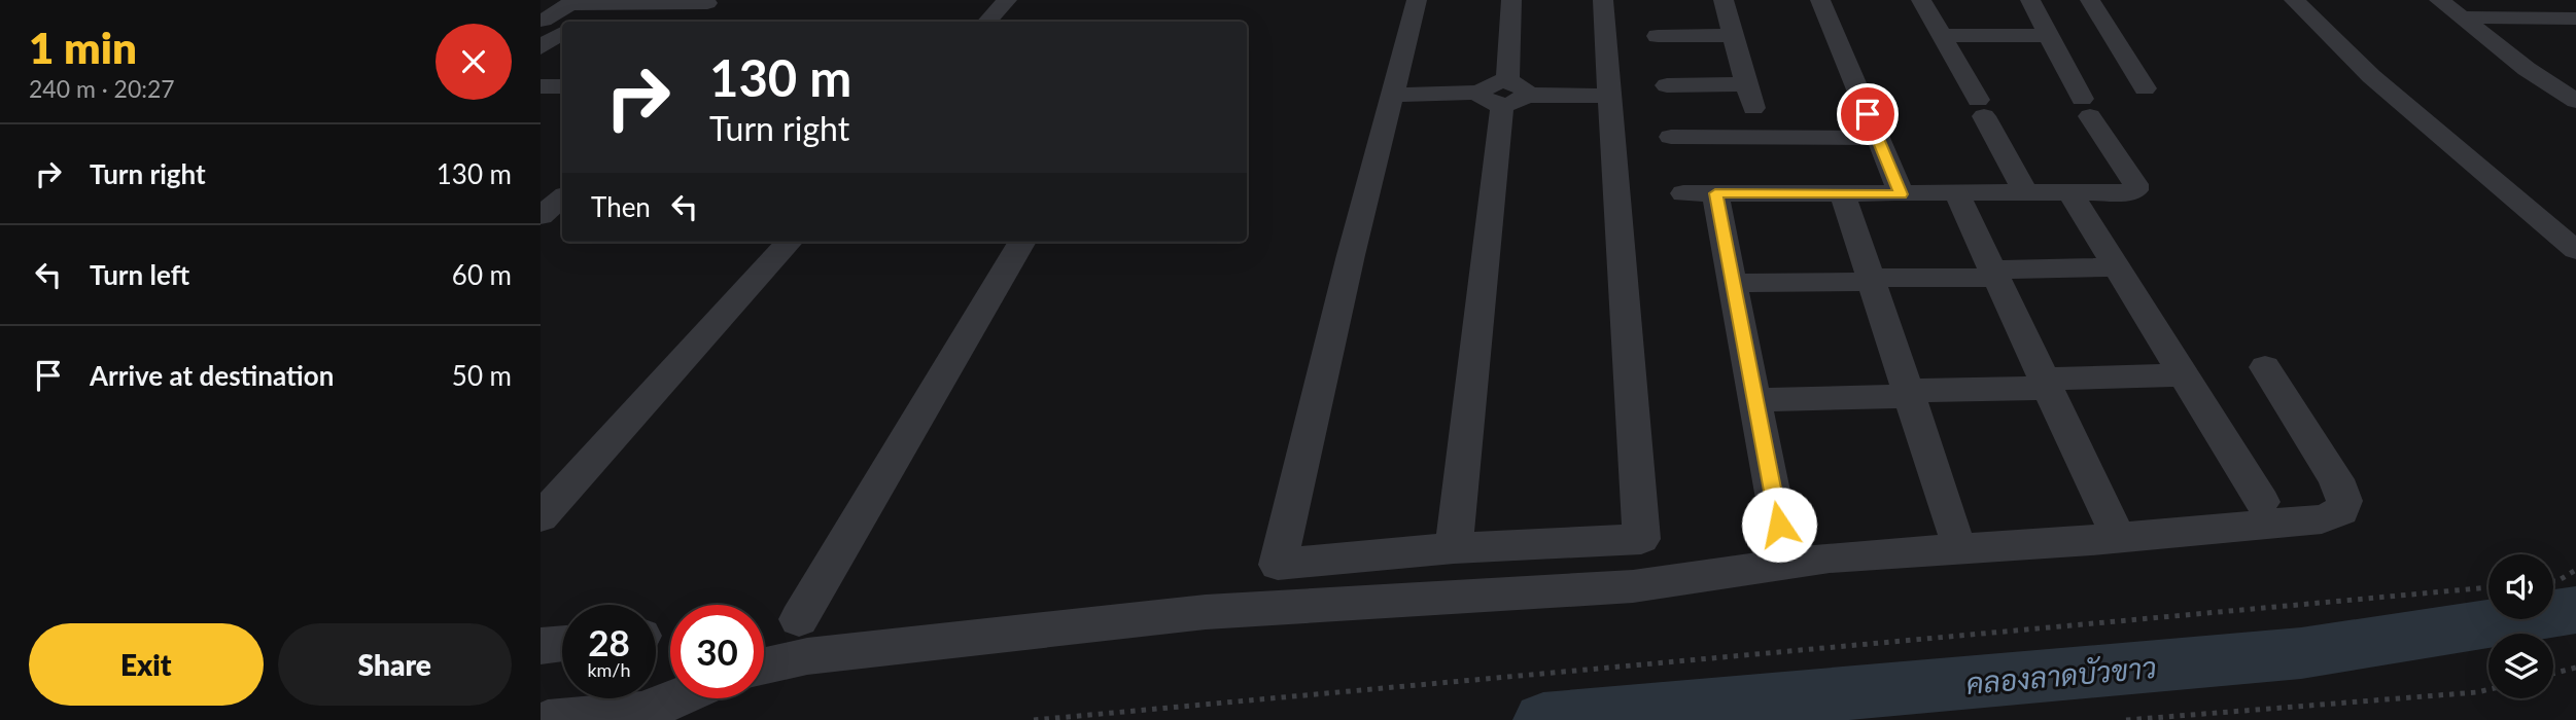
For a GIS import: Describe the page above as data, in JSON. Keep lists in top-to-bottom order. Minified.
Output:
{"water":["คลองลาดบัวขาว"],"page":{"heading":["1 min","240 m · 20:27"],"turn":["130 m","Turn right"],"list":[{"name":"Turn right","value":"130 m"},{"name":"Turn left","value":"60 m"},{"name":"Arrive at destination","value":"50 m"}],"then":"Then","speed":"28 km/h","limit":"30","buttons":["Exit","Share"]}}
